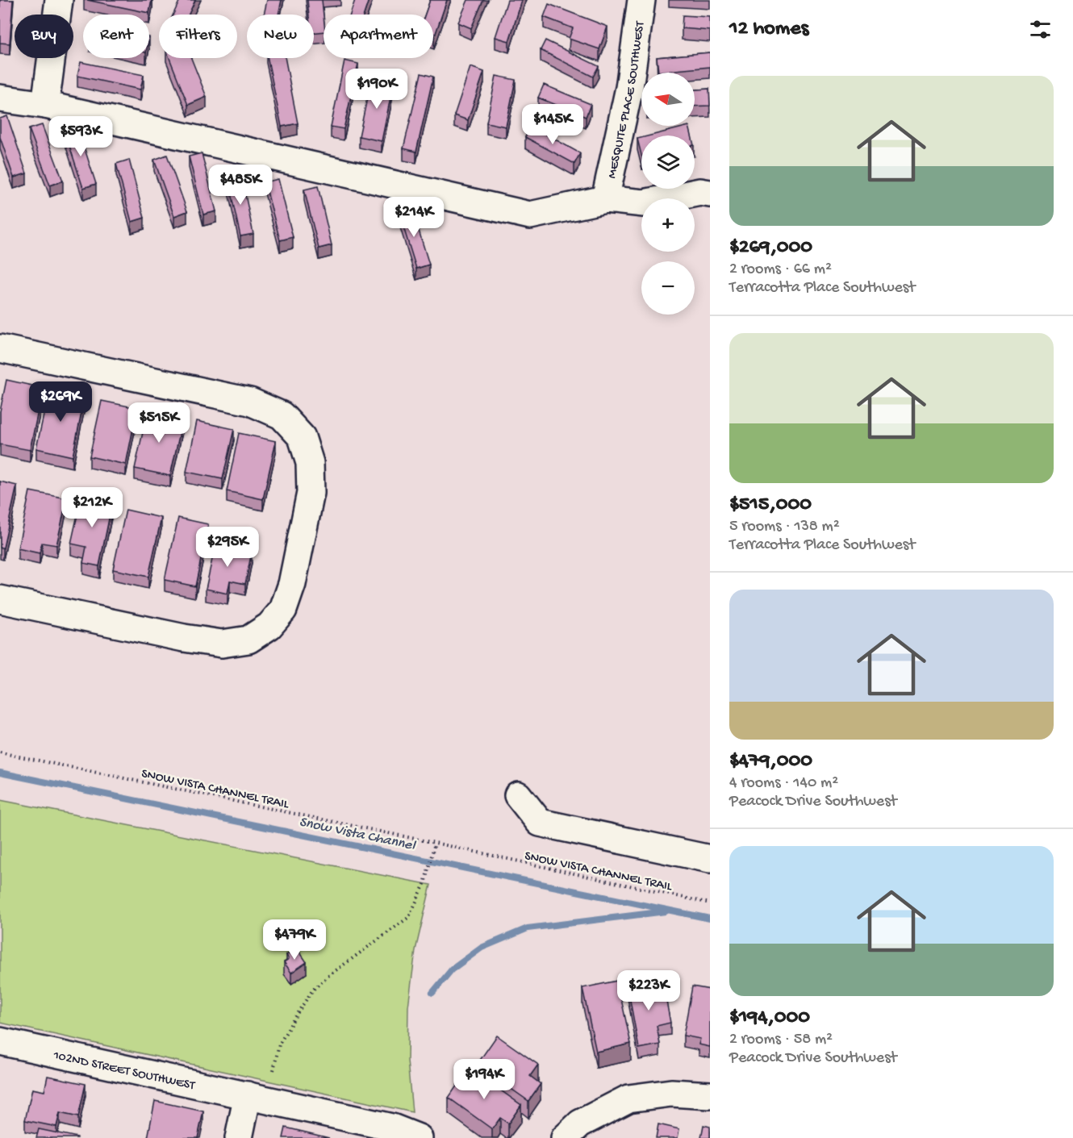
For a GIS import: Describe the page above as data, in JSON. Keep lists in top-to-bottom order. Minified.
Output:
{"streets":{"street":["MESQUITE PLACE SOUTHWEST","102ND STREET SOUTHWEST"],"path":["SNOW VISTA CHANNEL TRAIL"]},"water":["Snow Vista Channel"],"north":"left","page":{"heading":"12 homes","chip":["Buy","Rent","Filters","New","Apartment"],"list":[{"name":"$269,000","note":"2 rooms · 66 m² · Terracotta Place Southwest"},{"name":"$515,000","note":"5 rooms · 138 m² · Terracotta Place Southwest"},{"name":"$479,000","note":"4 rooms · 140 m² · Peacock Drive Southwest"},{"name":"$194,000","note":"2 rooms · 58 m² · Peacock Drive Southwest"}],"price":["$190K","$145K","$593K","$485K","$214K","$269K","$515K","$212K","$295K","$479K","$223K","$194K"],"map_buttons":["+","−"]}}
